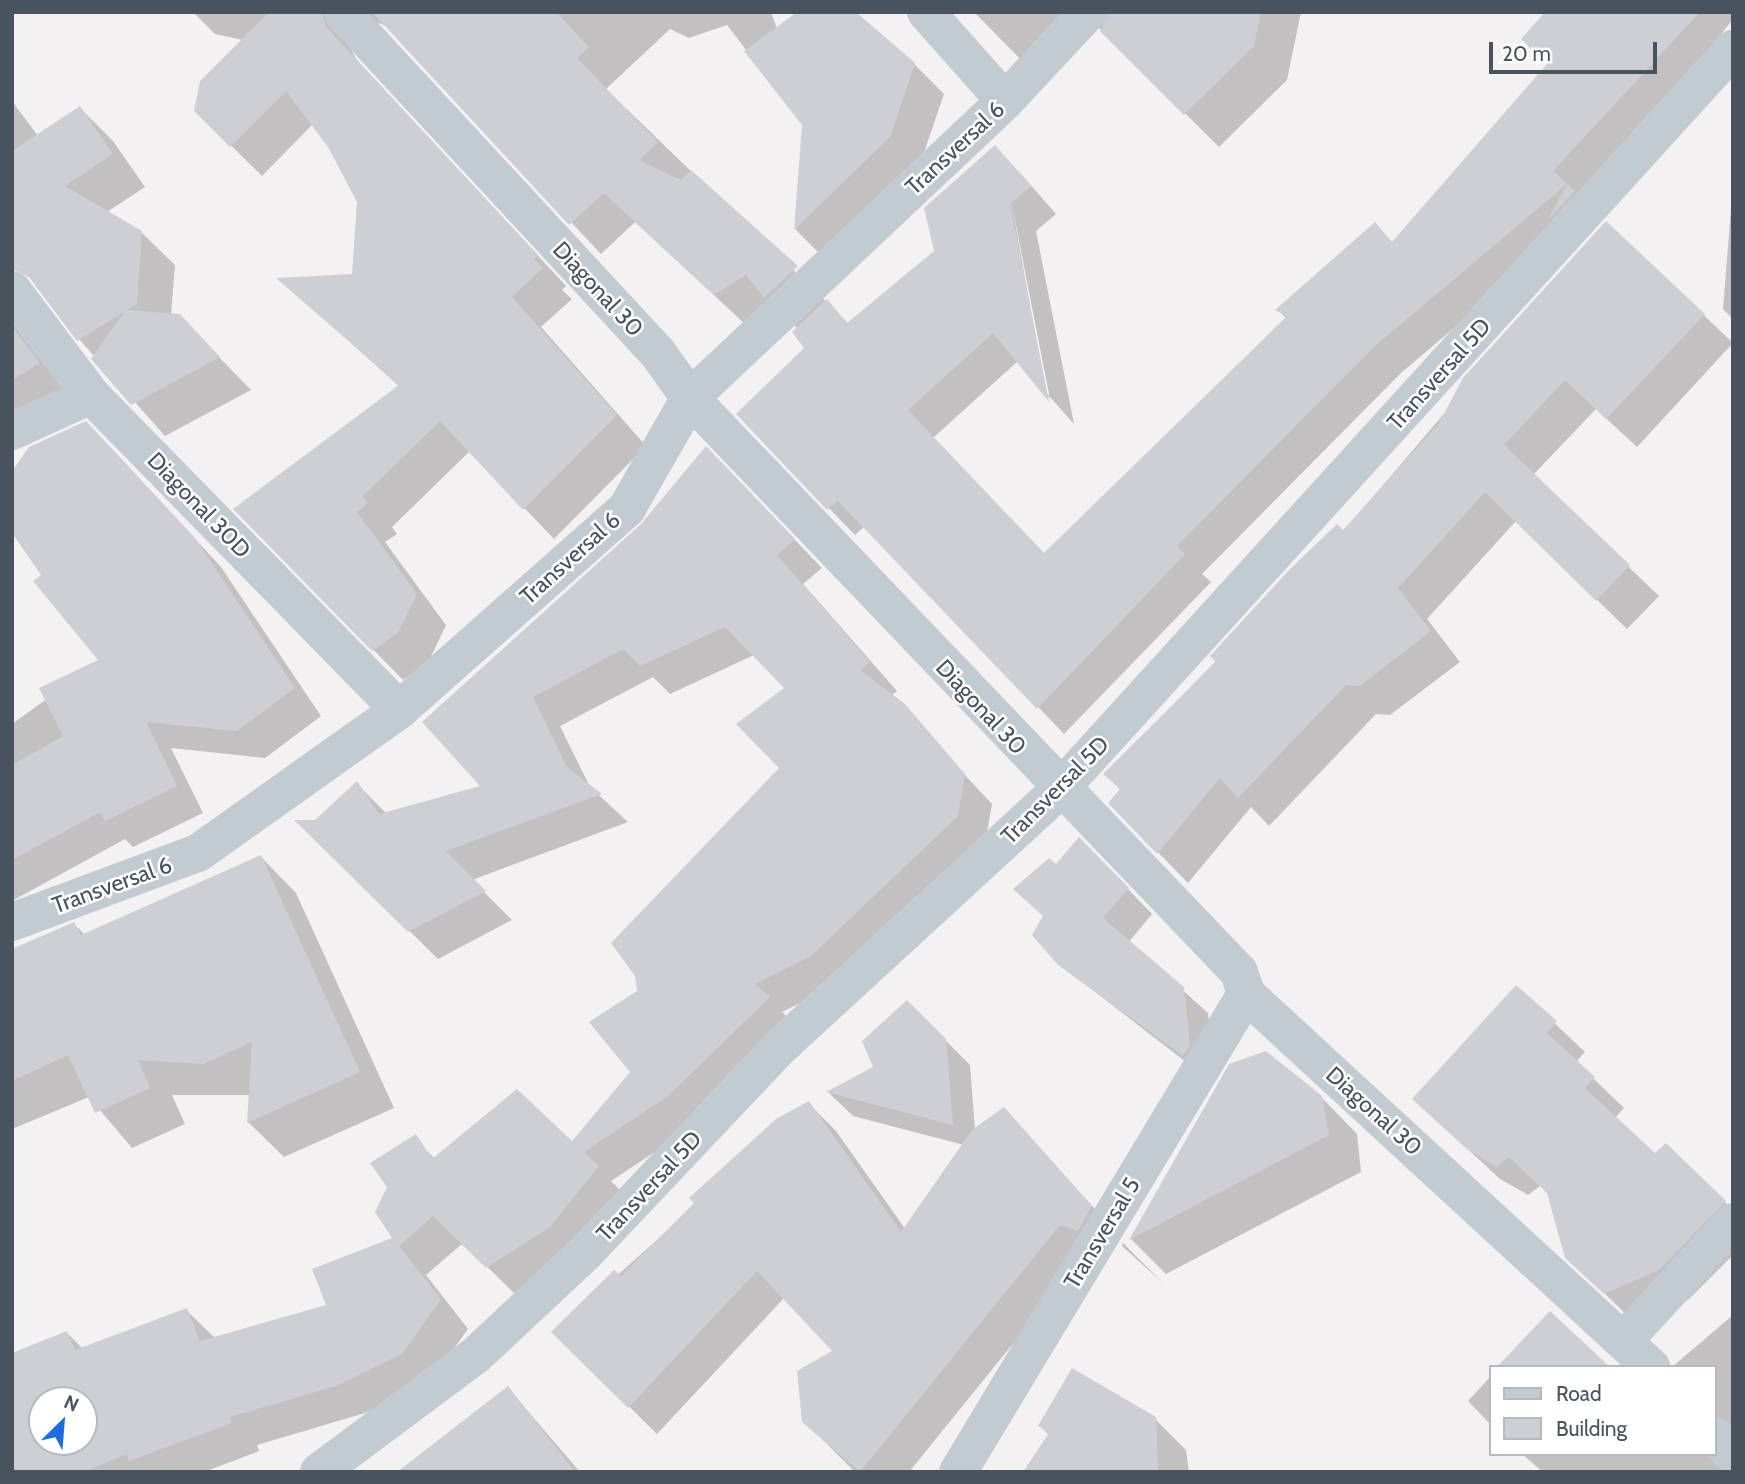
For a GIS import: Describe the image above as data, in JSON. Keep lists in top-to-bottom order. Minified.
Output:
{"streets":{"street":["Transversal 6","Diagonal 30","Transversal 5D","Diagonal 30D","Transversal 5"]},"crossings":[["Transversal 6","Diagonal 30"],["Transversal 6","Diagonal 30D"],["Diagonal 30","Transversal 5D"],["Diagonal 30","Transversal 5"]],"legend":["Road","Building"],"scale_bar":"20 m","north":"top right"}
